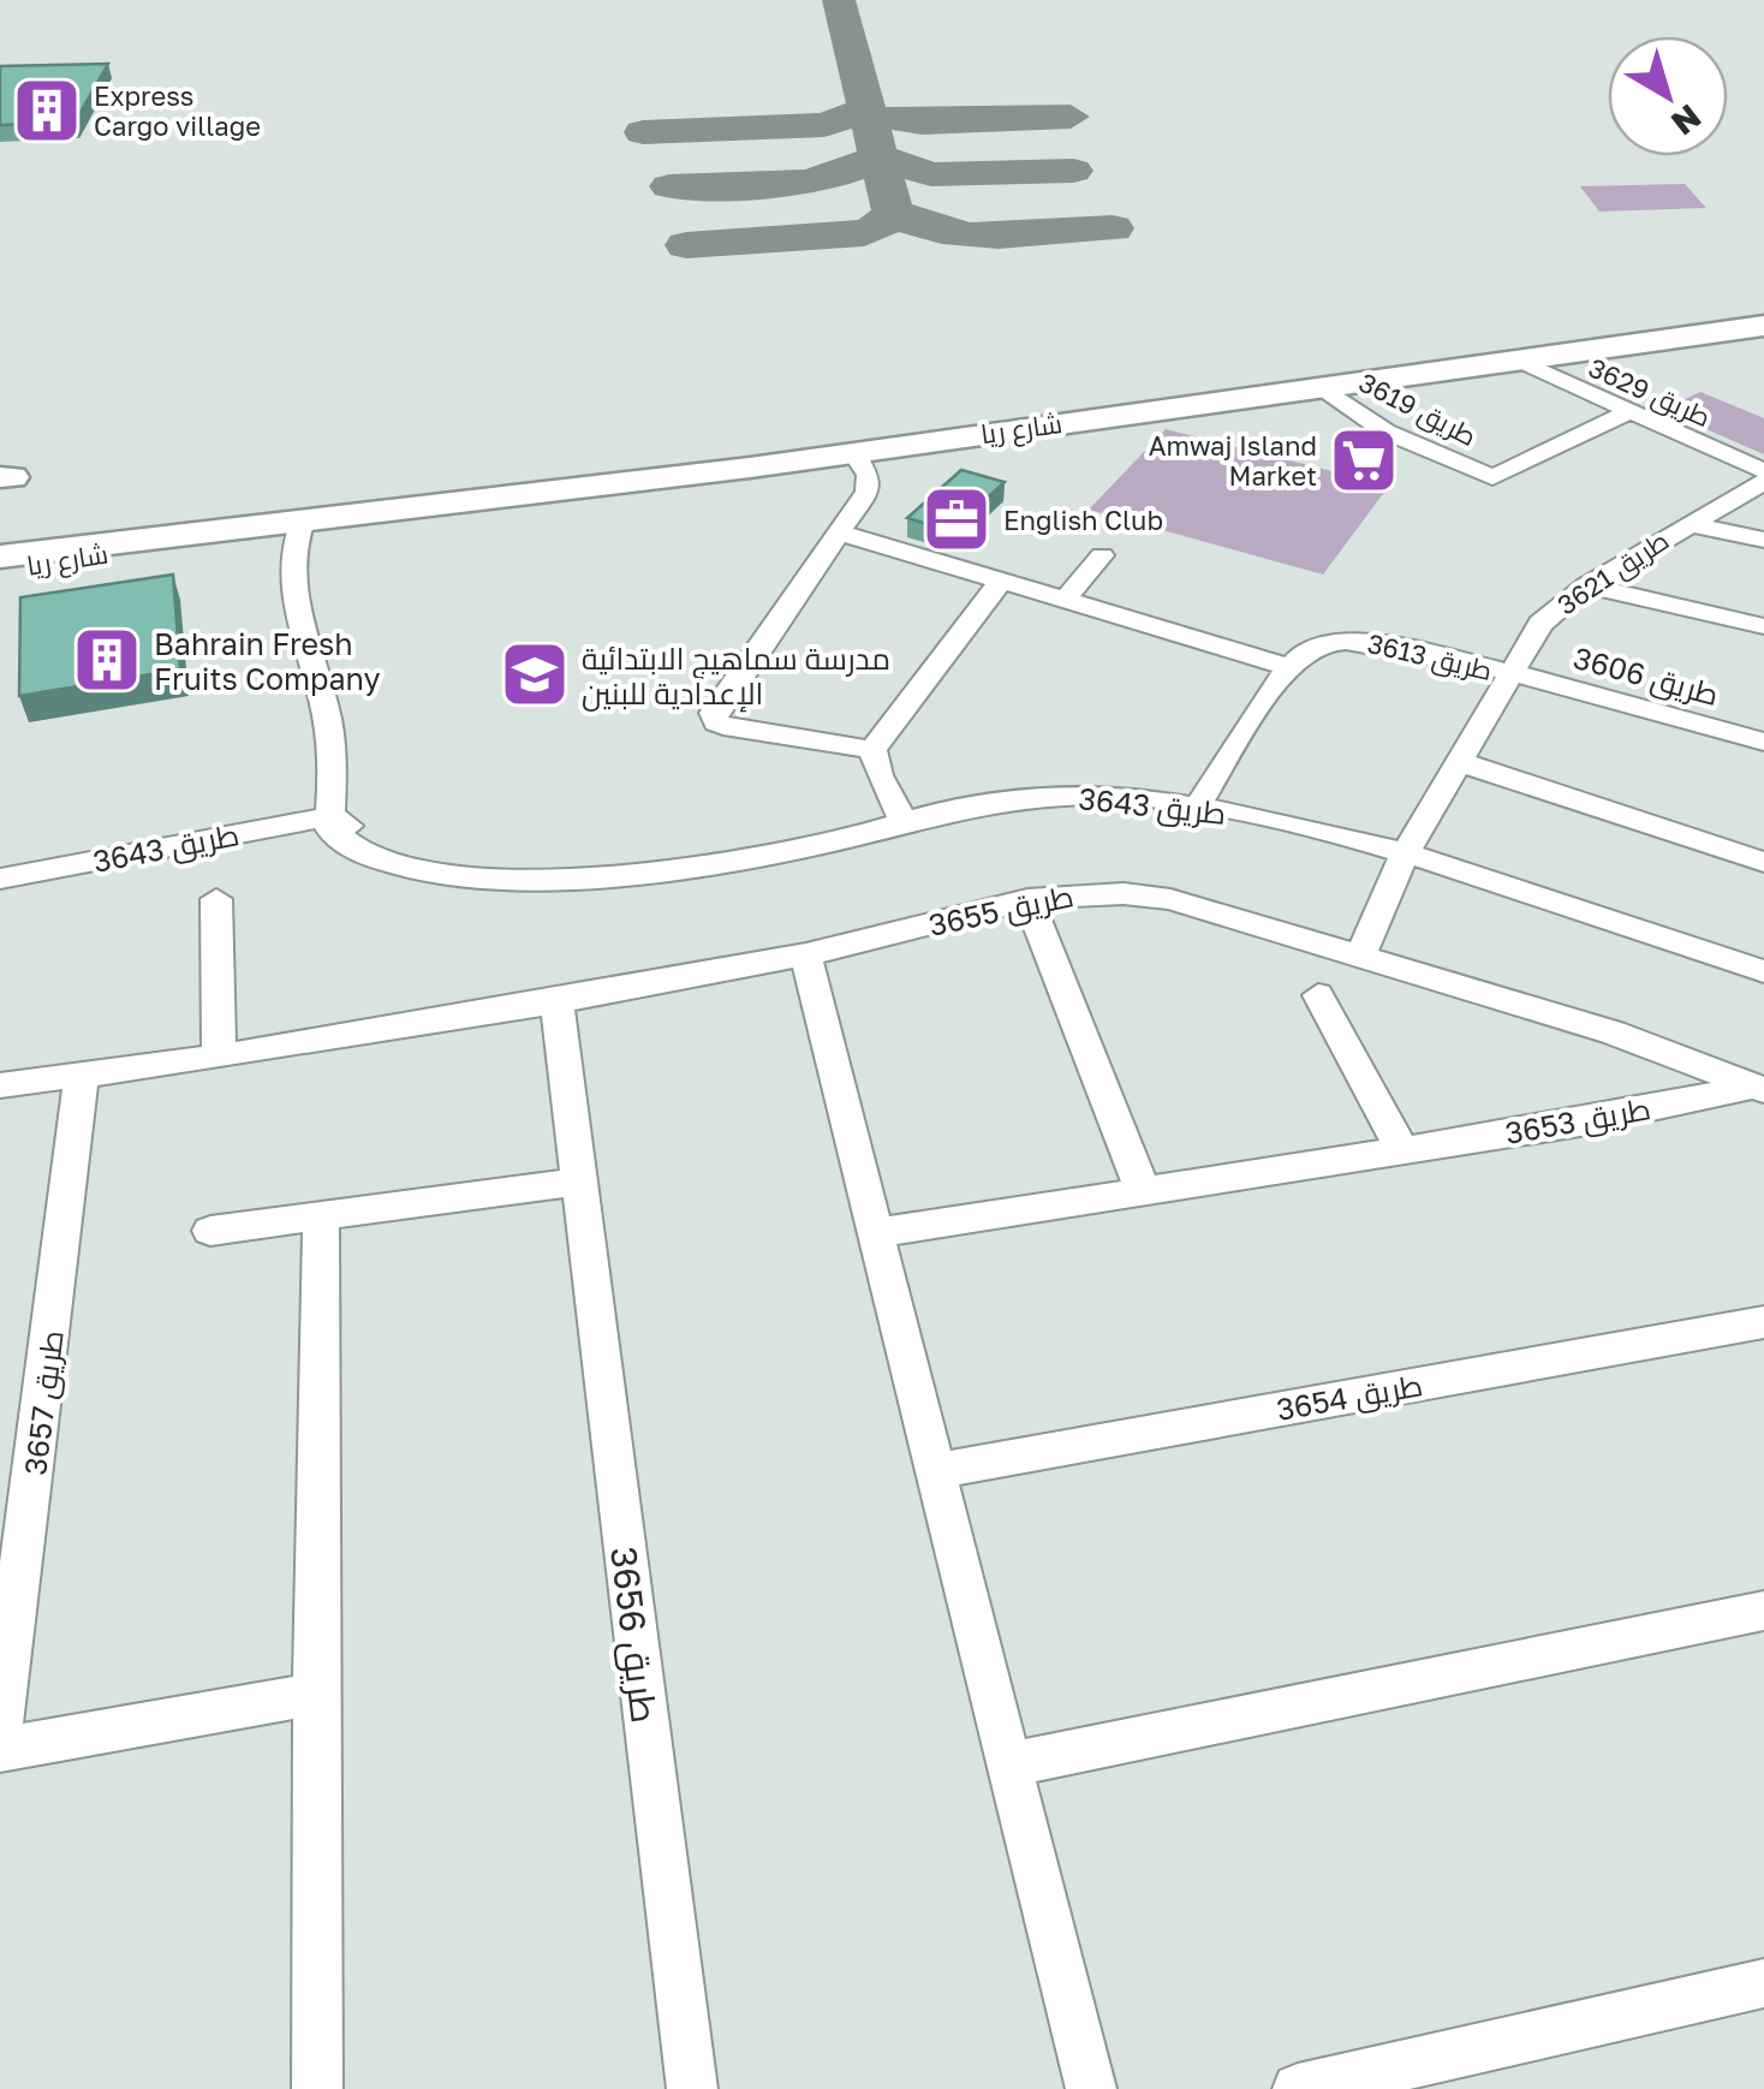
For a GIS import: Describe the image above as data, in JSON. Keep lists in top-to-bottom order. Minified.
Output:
{"streets":{"main road":["شارع ريا"],"street":["طريق 3629","طريق 3619","طريق 3621","طريق 3613","طريق 3606","طريق 3643","طريق 3655","طريق 3653","طريق 3654","طريق 3657","طريق 3656"]},"crossings":[["طريق 3629","طريق 3619"],["طريق 3629","شارع ريا"],["طريق 3619","شارع ريا"],["طريق 3621","طريق 3613"],["طريق 3621","طريق 3606"],["طريق 3621","طريق 3643"],["طريق 3621","طريق 3655"],["طريق 3613","طريق 3606"],["طريق 3613","طريق 3643"],["طريق 3655","طريق 3653"],["طريق 3655","طريق 3657"],["طريق 3655","طريق 3656"]],"places":{"building":["Express Cargo village","Bahrain Fresh Fruits Company"],"supermarket":["Amwaj Island Market"],"office":["English Club"],"school or university":["مدرسة سماهيج الابتدائية الإعدادية للبنين"]},"north":"bottom right"}
